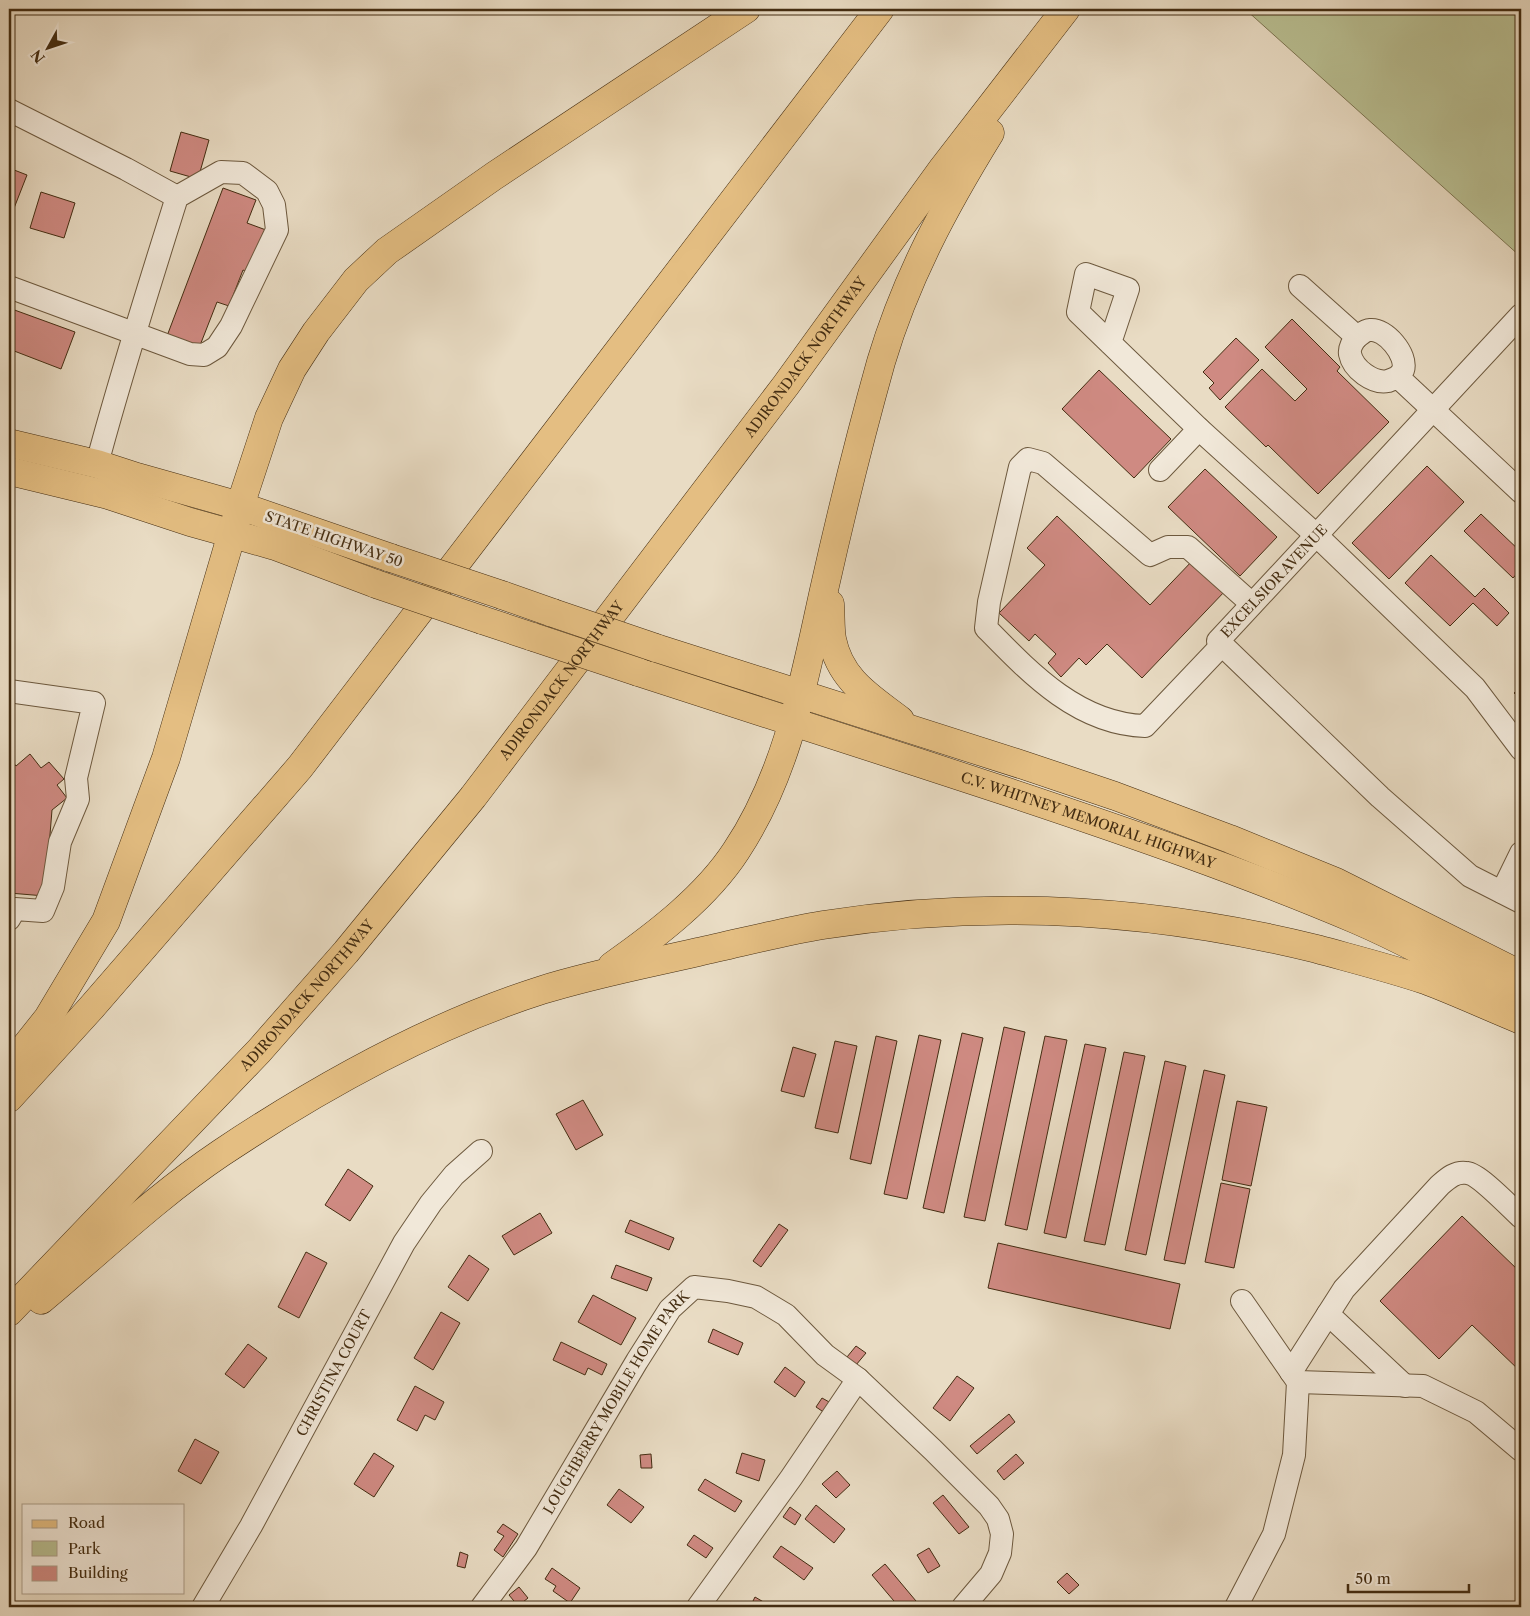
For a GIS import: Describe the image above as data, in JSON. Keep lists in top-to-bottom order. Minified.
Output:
{"streets":{"main road":["ADIRONDACK NORTHWAY","STATE HIGHWAY 50","C.V. WHITNEY MEMORIAL HIGHWAY"],"street":["EXCELSIOR AVENUE","CHRISTINA COURT","LOUGHBERRY MOBILE HOME PARK"]},"crossings":[["STATE HIGHWAY 50","C.V. WHITNEY MEMORIAL HIGHWAY"]],"legend":["Road","Park","Building"],"scale_bar":"50 m","north":"bottom left"}
